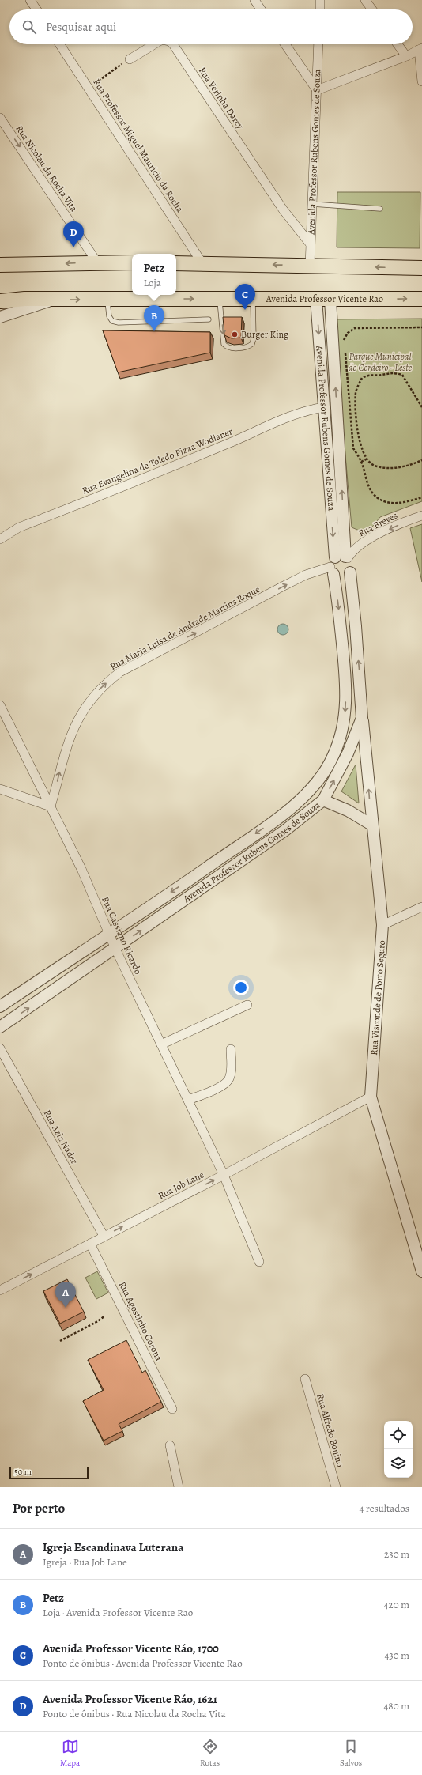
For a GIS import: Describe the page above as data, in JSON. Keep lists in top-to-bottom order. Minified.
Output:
{"streets":{"main road":["Avenida Professor Vicente Rao"],"street":["Rua Verinha Darcy","Rua Professor Miguel Maurício da Rocha","Avenida Professor Rubens Gomes de Souza","Rua Nicolau da Rocha Vita","Rua Evangelina de Toledo Pizza Wodianer","Rua Breves","Rua Maria Luísa de Andrade Martins Roque","Rua Cassiano Ricardo","Rua Visconde de Porto Seguro","Rua Aziz Nader","Rua Job Lane","Rua Agostinho Corona","Rua Alfredo Bonino"]},"crossings":[["Rua Verinha Darcy","Avenida Professor Rubens Gomes de Souza"],["Avenida Professor Rubens Gomes de Souza","Avenida Professor Vicente Rao"],["Avenida Professor Rubens Gomes de Souza","Rua Evangelina de Toledo Pizza Wodianer"],["Avenida Professor Rubens Gomes de Souza","Rua Breves"],["Avenida Professor Rubens Gomes de Souza","Rua Maria Luísa de Andrade Martins Roque"],["Avenida Professor Rubens Gomes de Souza","Rua Cassiano Ricardo"],["Avenida Professor Rubens Gomes de Souza","Rua Visconde de Porto Seguro"],["Rua Breves","Rua Maria Luísa de Andrade Martins Roque"],["Rua Maria Luísa de Andrade Martins Roque","Rua Cassiano Ricardo"],["Rua Cassiano Ricardo","Rua Job Lane"],["Rua Visconde de Porto Seguro","Rua Job Lane"],["Rua Aziz Nader","Rua Job Lane"],["Rua Job Lane","Rua Agostinho Corona"]],"one_way":["Rua Nicolau da Rocha Vita","Rua Breves","Rua Maria Luísa de Andrade Martins Roque","Rua Job Lane"],"parks":["Parque Municipal do Cordeiro - Leste"],"places":["Burger King"],"scale_bar":"50 m","page":{"search":"Pesquisar aqui","pins":["D","C","B","A"],"popup":["Petz","Loja"],"scale":"50 m","heading":["Por perto","4 resultados"],"list":[{"mark":"A","name":"Igreja Escandinava Luterana","note":"Igreja · Rua Job Lane","value":"230 m"},{"mark":"B","name":"Petz","note":"Loja · Avenida Professor Vicente Rao","value":"420 m"},{"mark":"C","name":"Avenida Professor Vicente Ráo, 1700","note":"Ponto de ônibus · Avenida Professor Vicente Rao","value":"430 m"},{"mark":"D","name":"Avenida Professor Vicente Ráo, 1621","note":"Ponto de ônibus · Rua Nicolau da Rocha Vita","value":"480 m"}],"nav":["Mapa","Rotas","Salvos"]}}
